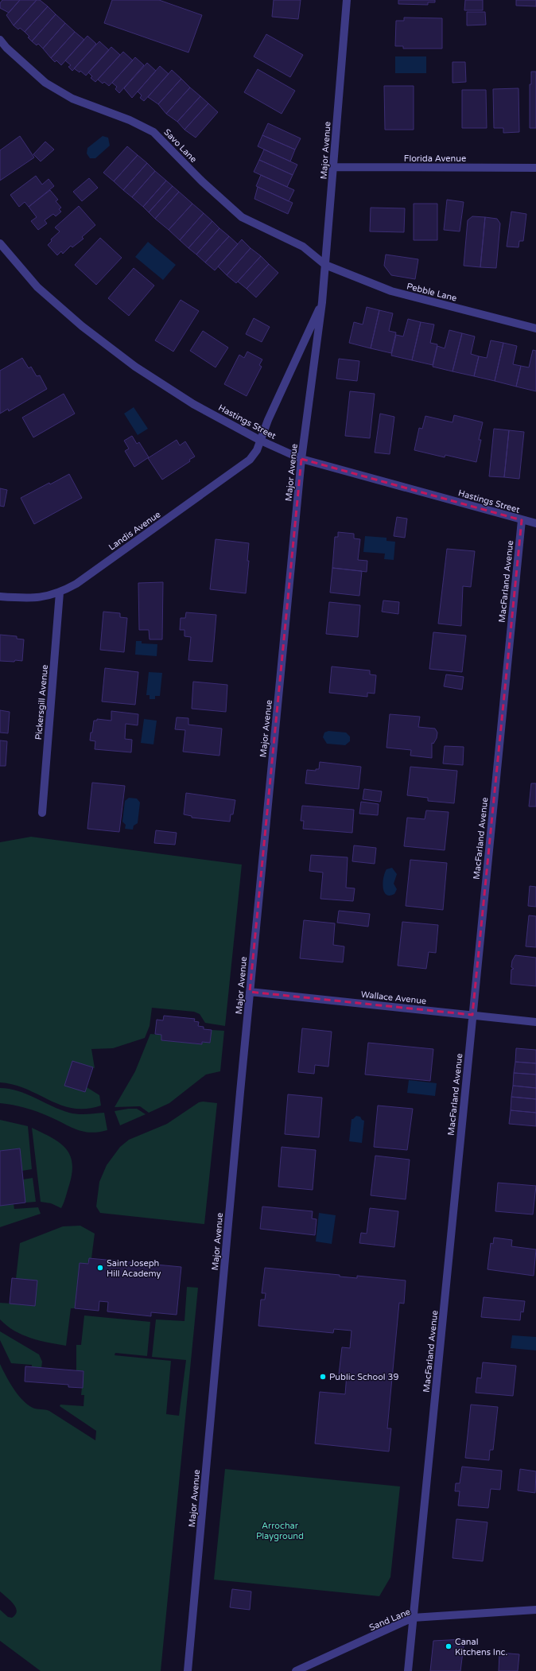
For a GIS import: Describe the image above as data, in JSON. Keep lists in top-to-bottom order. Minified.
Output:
{"streets":{"street":["Savo Lane","Major Avenue","Florida Avenue","Pebble Lane","Hastings Street","Landis Avenue","MacFarland Avenue","Pickersgill Avenue","Wallace Avenue","Sand Lane"]},"crossings":[["Savo Lane","Major Avenue"],["Savo Lane","Pebble Lane"],["Major Avenue","Florida Avenue"],["Major Avenue","Pebble Lane"],["Major Avenue","Hastings Street"],["Major Avenue","Landis Avenue"],["Major Avenue","Wallace Avenue"],["Hastings Street","Landis Avenue"],["Hastings Street","MacFarland Avenue"],["Landis Avenue","Pickersgill Avenue"],["MacFarland Avenue","Wallace Avenue"],["MacFarland Avenue","Sand Lane"]],"parks":["Arrochar Playground"],"places":["Saint Joseph Hill Academy","Public School 39","Canal Kitchens Inc."]}
